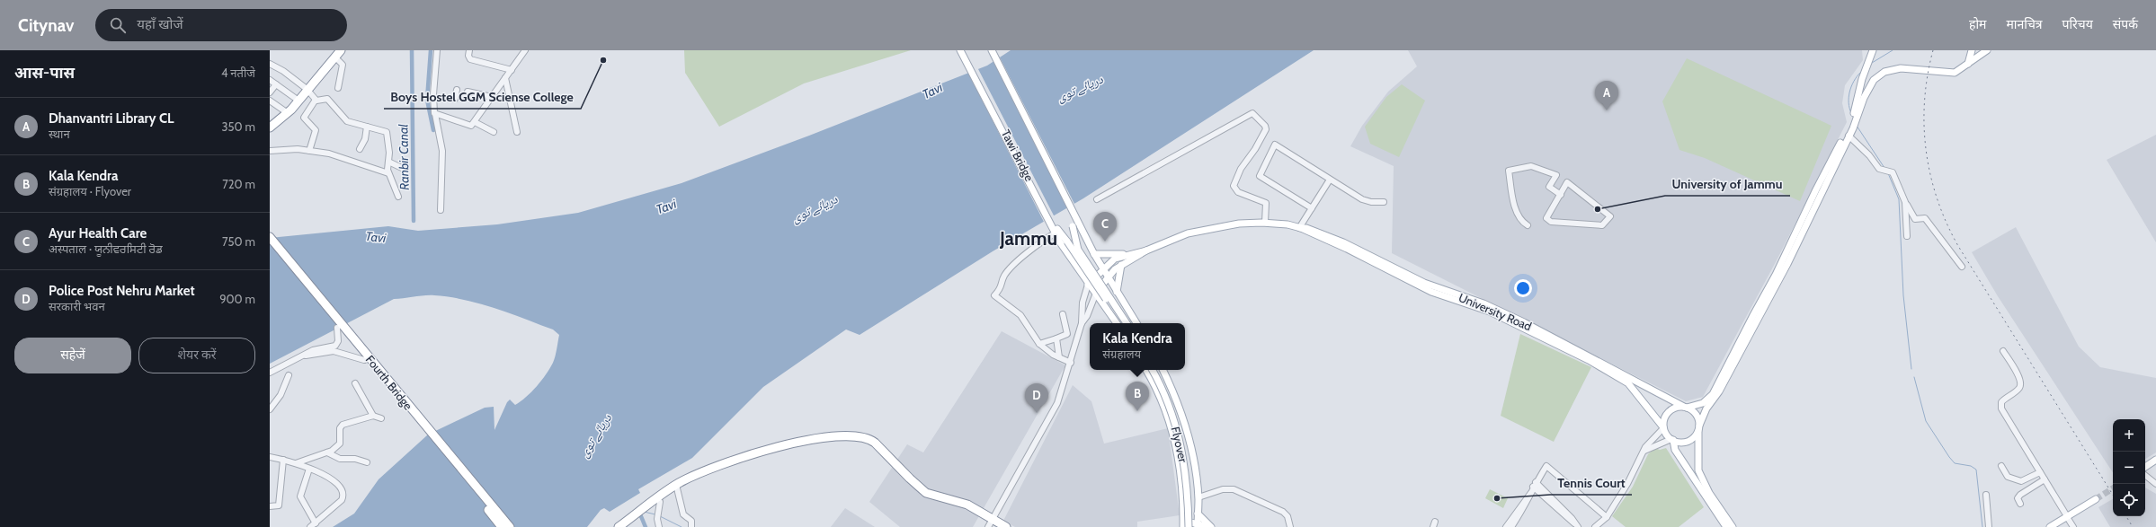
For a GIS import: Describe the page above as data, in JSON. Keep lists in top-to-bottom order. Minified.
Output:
{"streets":{"highway":["Fourth Bridge"],"main road":["Tawi Bridge","University Road","Flyover"]},"districts":["Jammu"],"water":["دریائے توی","Tavi","Ranbir Canal"],"places":["Boys Hostel GGM Sciense College","University of Jammu","Tennis Court"],"page":{"header":"Citynav","search":"यहाँ खोजें","nav":["होम","मानचित्र","परिचय","संपर्क"],"heading":["आस-पास","4 नतीजे"],"pins":["A","C","B","D"],"list":[{"mark":"A","name":"Dhanvantri Library CL","note":"स्थान","value":"350 m"},{"mark":"B","name":"Kala Kendra","note":"संग्रहालय · Flyover","value":"720 m"},{"mark":"C","name":"Ayur Health Care","note":"अस्पताल · ਯੂਨੀਵਰਸਿਟੀ ਰੋਡ","value":"750 m"},{"mark":"D","name":"Police Post Nehru Market","note":"सरकारी भवन","value":"900 m"}],"popup":["Kala Kendra","संग्रहालय"],"buttons":["सहेजें","शेयर करें"],"map_buttons":["+","−"]}}
